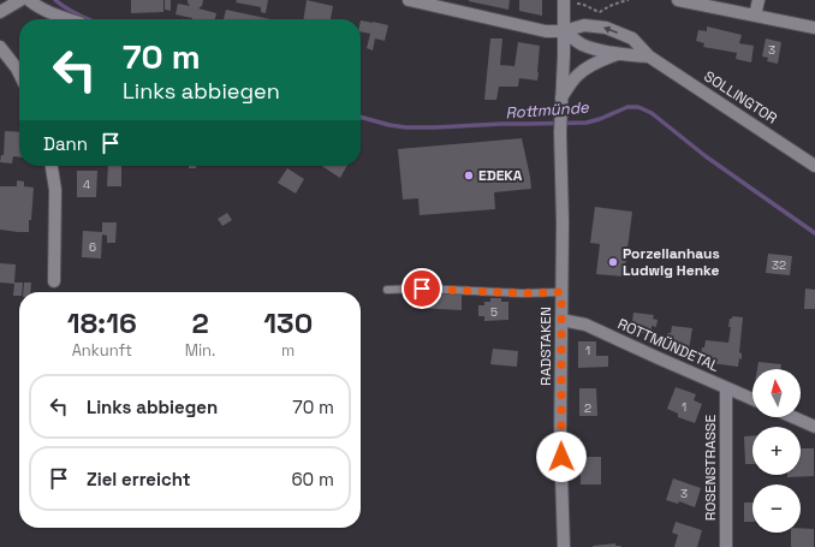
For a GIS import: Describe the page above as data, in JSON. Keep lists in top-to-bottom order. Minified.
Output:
{"streets":{"main road":["SOLLINGTOR","ROTTMÜNDETAL","RADSTAKEN","ROSENSTRASSE"]},"crossings":[["SOLLINGTOR","RADSTAKEN"],["ROTTMÜNDETAL","RADSTAKEN"],["ROTTMÜNDETAL","ROSENSTRASSE"]],"water":["Rottmünde"],"places":["EDEKA","Porzellanhaus Ludwig Henke"],"house_numbers":["3","4","6","32","5","1","1","2","3"],"north":"top","page":{"turn":["70 m","Links abbiegen"],"then":"Dann","eta":["18:16","Ankunft","2","Min.","130","m"],"map_buttons":["+","−"],"list":[{"name":"Links abbiegen","value":"70 m"},{"name":"Ziel erreicht","value":"60 m"}]}}
